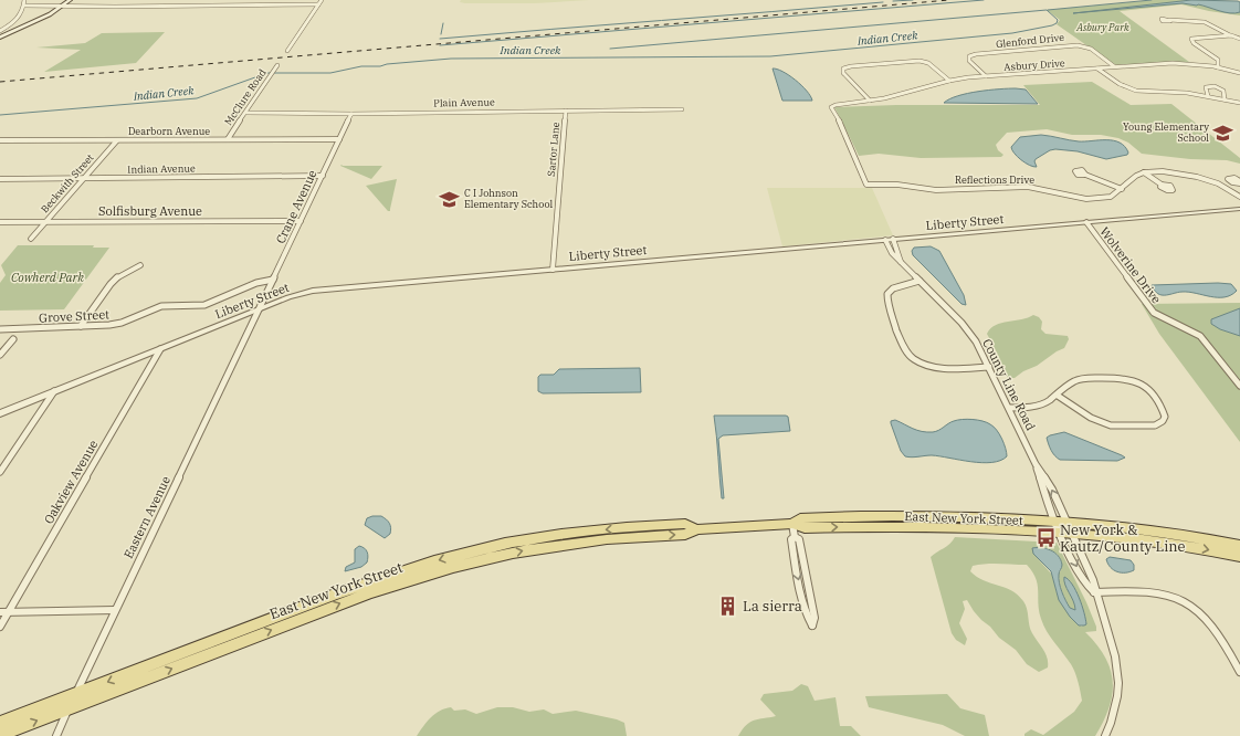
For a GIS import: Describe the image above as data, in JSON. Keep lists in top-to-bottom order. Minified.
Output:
{"streets":{"main road":["East New York Street"],"street":["Glenford Drive","Asbury Drive","McClure Road","Plain Avenue","Dearborn Avenue","Sartor Lane","Indian Avenue","Reflections Drive","Beckwith Street","Crane Avenue","Solfisburg Avenue","Liberty Street","Wolverine Drive","Grove Street","County Line Road","Oakview Avenue","Eastern Avenue"]},"crossings":[["Glenford Drive","Asbury Drive"],["Asbury Drive","Reflections Drive"],["McClure Road","Plain Avenue"],["McClure Road","Dearborn Avenue"],["Plain Avenue","Sartor Lane"],["Plain Avenue","Crane Avenue"],["Dearborn Avenue","Beckwith Street"],["Dearborn Avenue","Crane Avenue"],["Sartor Lane","Liberty Street"],["Indian Avenue","Beckwith Street"],["Indian Avenue","Crane Avenue"],["Beckwith Street","Solfisburg Avenue"],["Crane Avenue","Solfisburg Avenue"],["Crane Avenue","Liberty Street"],["Crane Avenue","Grove Street"],["Crane Avenue","Eastern Avenue"],["Liberty Street","Wolverine Drive"],["Liberty Street","County Line Road"],["Liberty Street","Oakview Avenue"],["Liberty Street","Eastern Avenue"],["County Line Road","East New York Street"],["Eastern Avenue","East New York Street"]],"water":["Indian Creek"],"parks":["Asbury Park","Cowherd Park"],"places":{"school or university":["Young Elementary School","C I Johnson Elementary School"],"bus stop":["New York & Kautz/County Line"],"building":["La sierra"]}}
